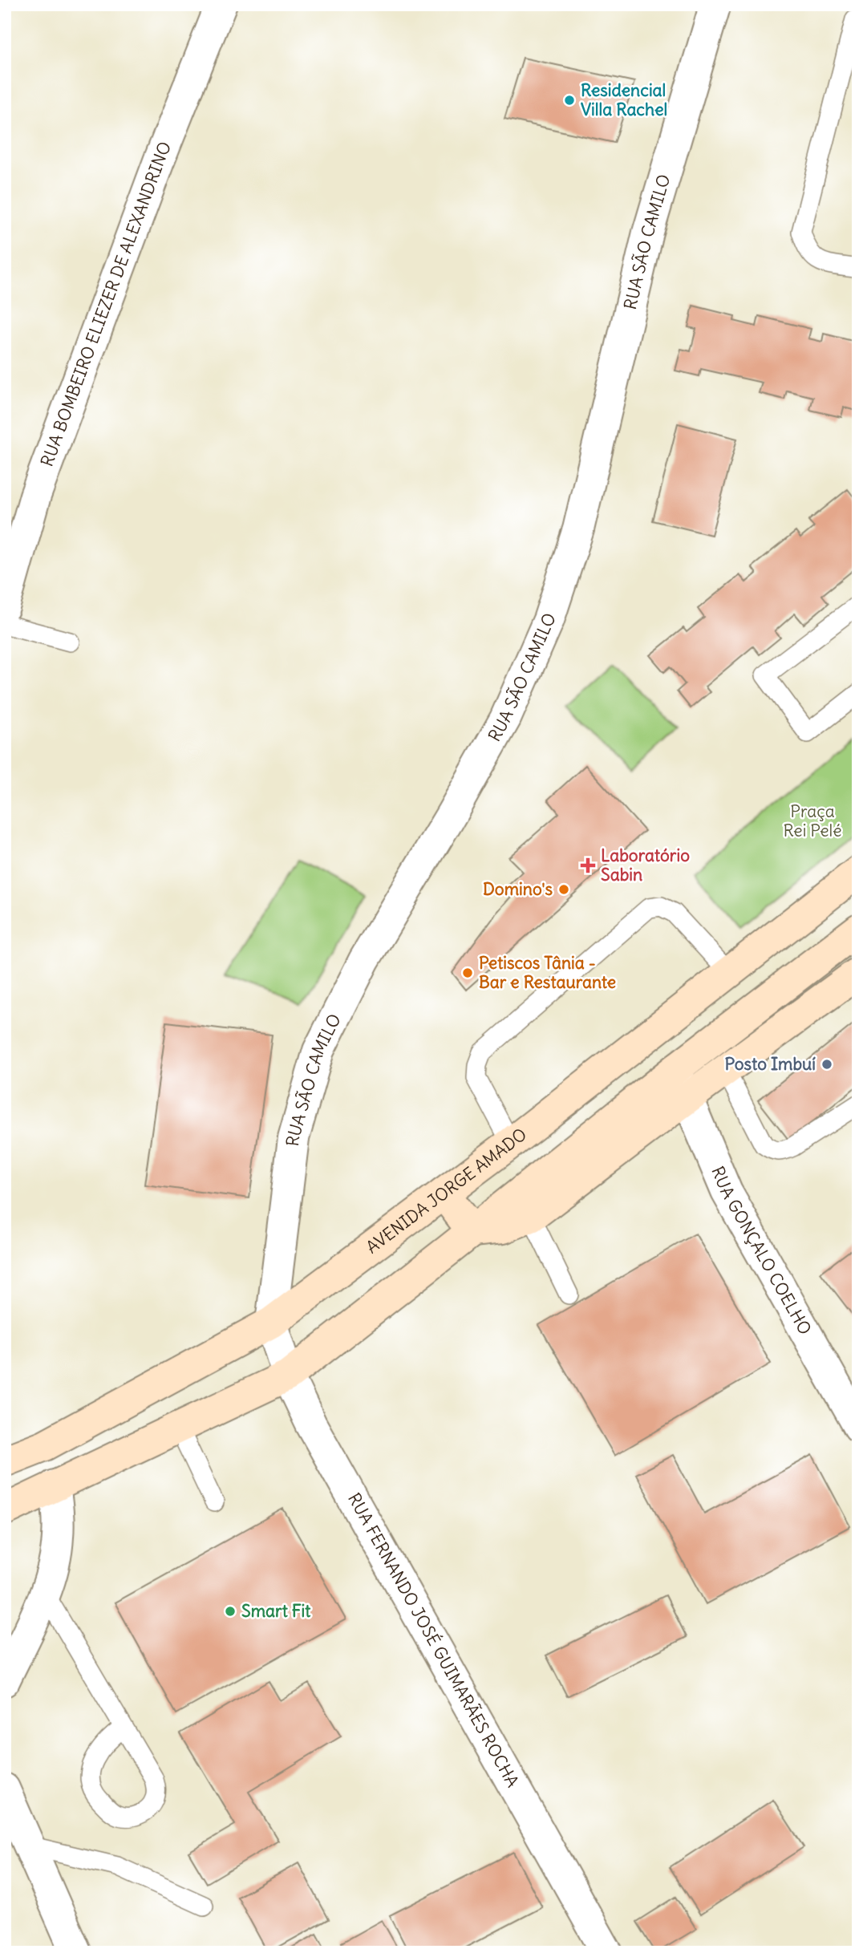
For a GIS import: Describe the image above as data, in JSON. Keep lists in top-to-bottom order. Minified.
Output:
{"streets":{"main road":["AVENIDA JORGE AMADO"],"street":["RUA SÃO CAMILO","RUA BOMBEIRO ELIEZER DE ALEXANDRINO","RUA GONÇALO COELHO","RUA FERNANDO JOSÉ GUIMARÃES ROCHA"]},"crossings":[["RUA SÃO CAMILO","AVENIDA JORGE AMADO"],["RUA SÃO CAMILO","RUA FERNANDO JOSÉ GUIMARÃES ROCHA"],["AVENIDA JORGE AMADO","RUA FERNANDO JOSÉ GUIMARÃES ROCHA"]],"parks":["Praça Rei Pelé"],"places":{"other":["Residencial Villa Rachel","Domino's","Petiscos Tânia - Bar e Restaurante","Posto Imbuí","Smart Fit"],"health":["Laboratório Sabin"]}}
